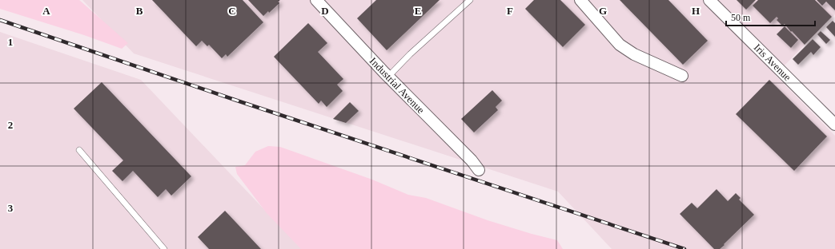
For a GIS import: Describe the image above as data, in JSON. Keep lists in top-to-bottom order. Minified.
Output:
{"streets":{"street":["Iris Avenue","Industrial Avenue"]},"scale_bar":"50 m","grid":{"columns":["A","B","C","D","E","F","G","H"],"rows":["1","2","3"]}}
